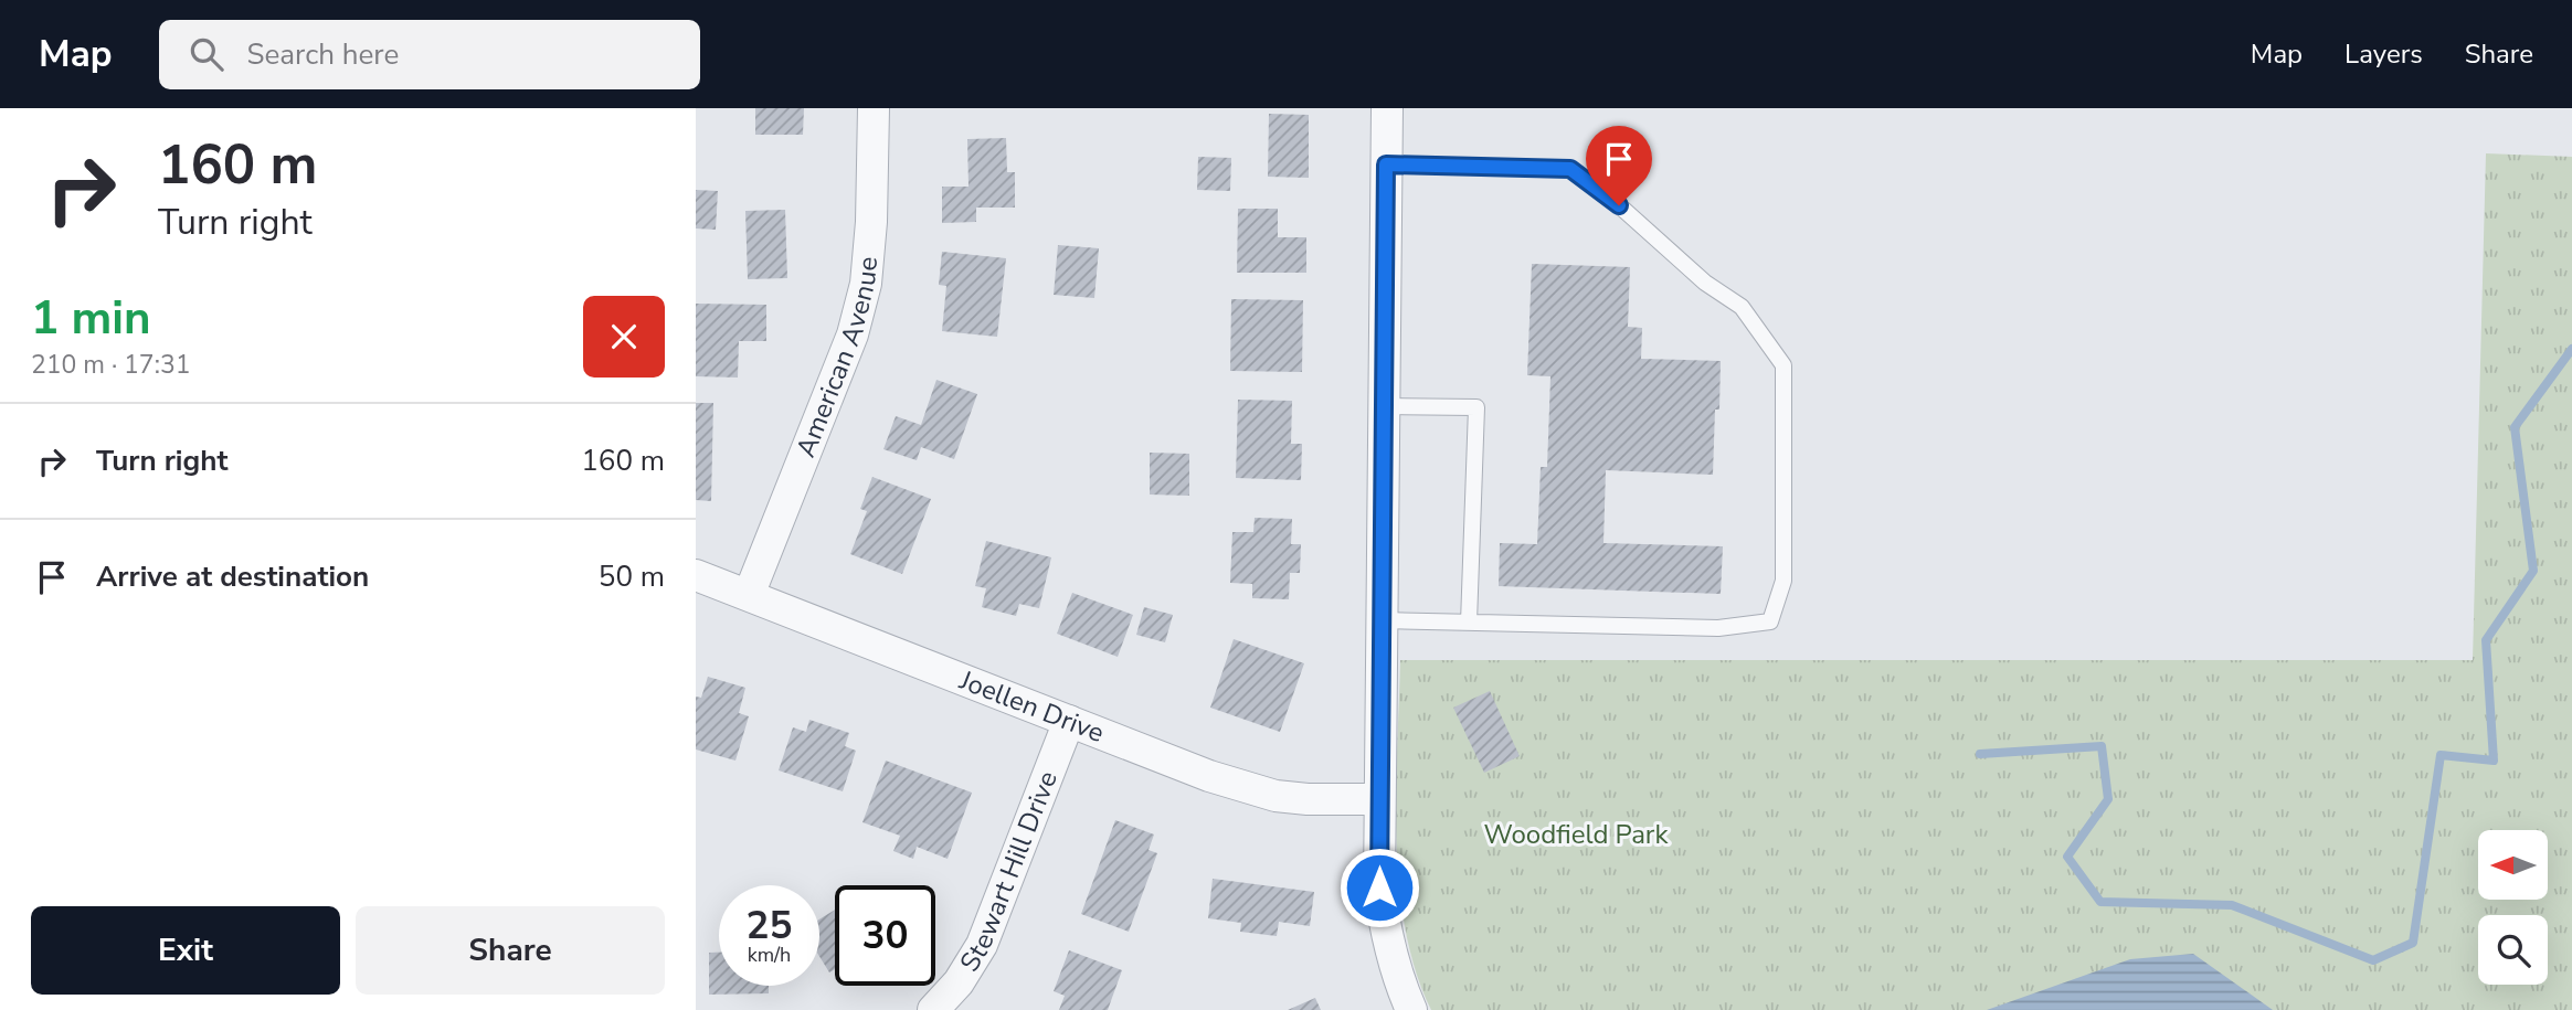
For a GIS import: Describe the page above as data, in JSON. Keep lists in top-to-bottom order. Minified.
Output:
{"streets":{"street":["American Avenue","Joellen Drive","Stewart Hill Drive"]},"crossings":[["American Avenue","Joellen Drive"],["Joellen Drive","Stewart Hill Drive"]],"parks":["Woodfield Park"],"north":"left","page":{"header":"Map","search":"Search here","nav":["Map","Layers","Share"],"turn":["160 m","Turn right"],"heading":["1 min","210 m · 17:31"],"list":[{"name":"Turn right","value":"160 m"},{"name":"Arrive at destination","value":"50 m"}],"speed":"25 km/h","limit":"30","buttons":["Exit","Share"]}}
